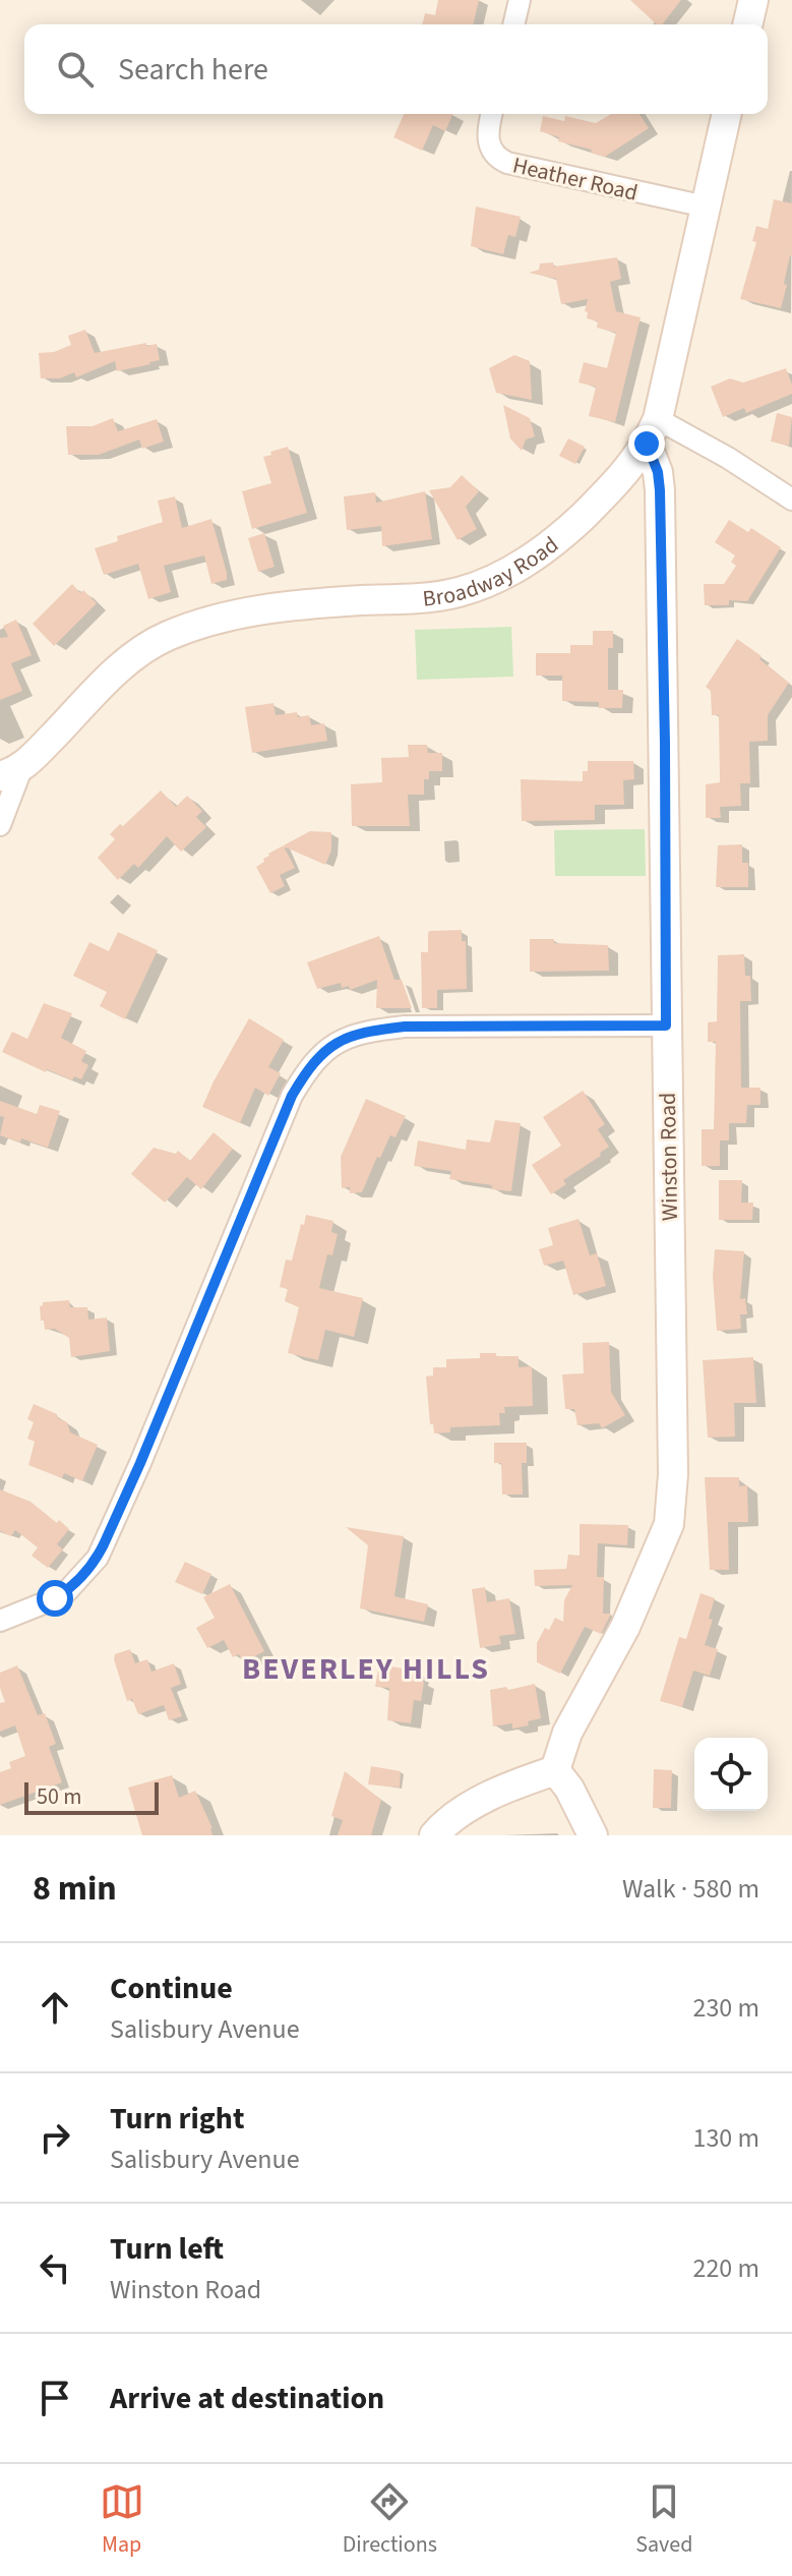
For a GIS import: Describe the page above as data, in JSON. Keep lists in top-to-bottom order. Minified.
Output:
{"streets":{"street":["Heather Road","Broadway Road","Winston Road"]},"crossings":[["Heather Road","Broadway Road"],["Broadway Road","Winston Road"]],"districts":["BEVERLEY HILLS"],"scale_bar":"50 m","page":{"search":"Search here","scale":"50 m","heading":["8 min","Walk · 580 m"],"list":[["Continue","Salisbury Avenue","230 m"],["Turn right","Salisbury Avenue","130 m"],["Turn left","Winston Road","220 m"],"Arrive at destination"],"nav":["Map","Directions","Saved"]}}
